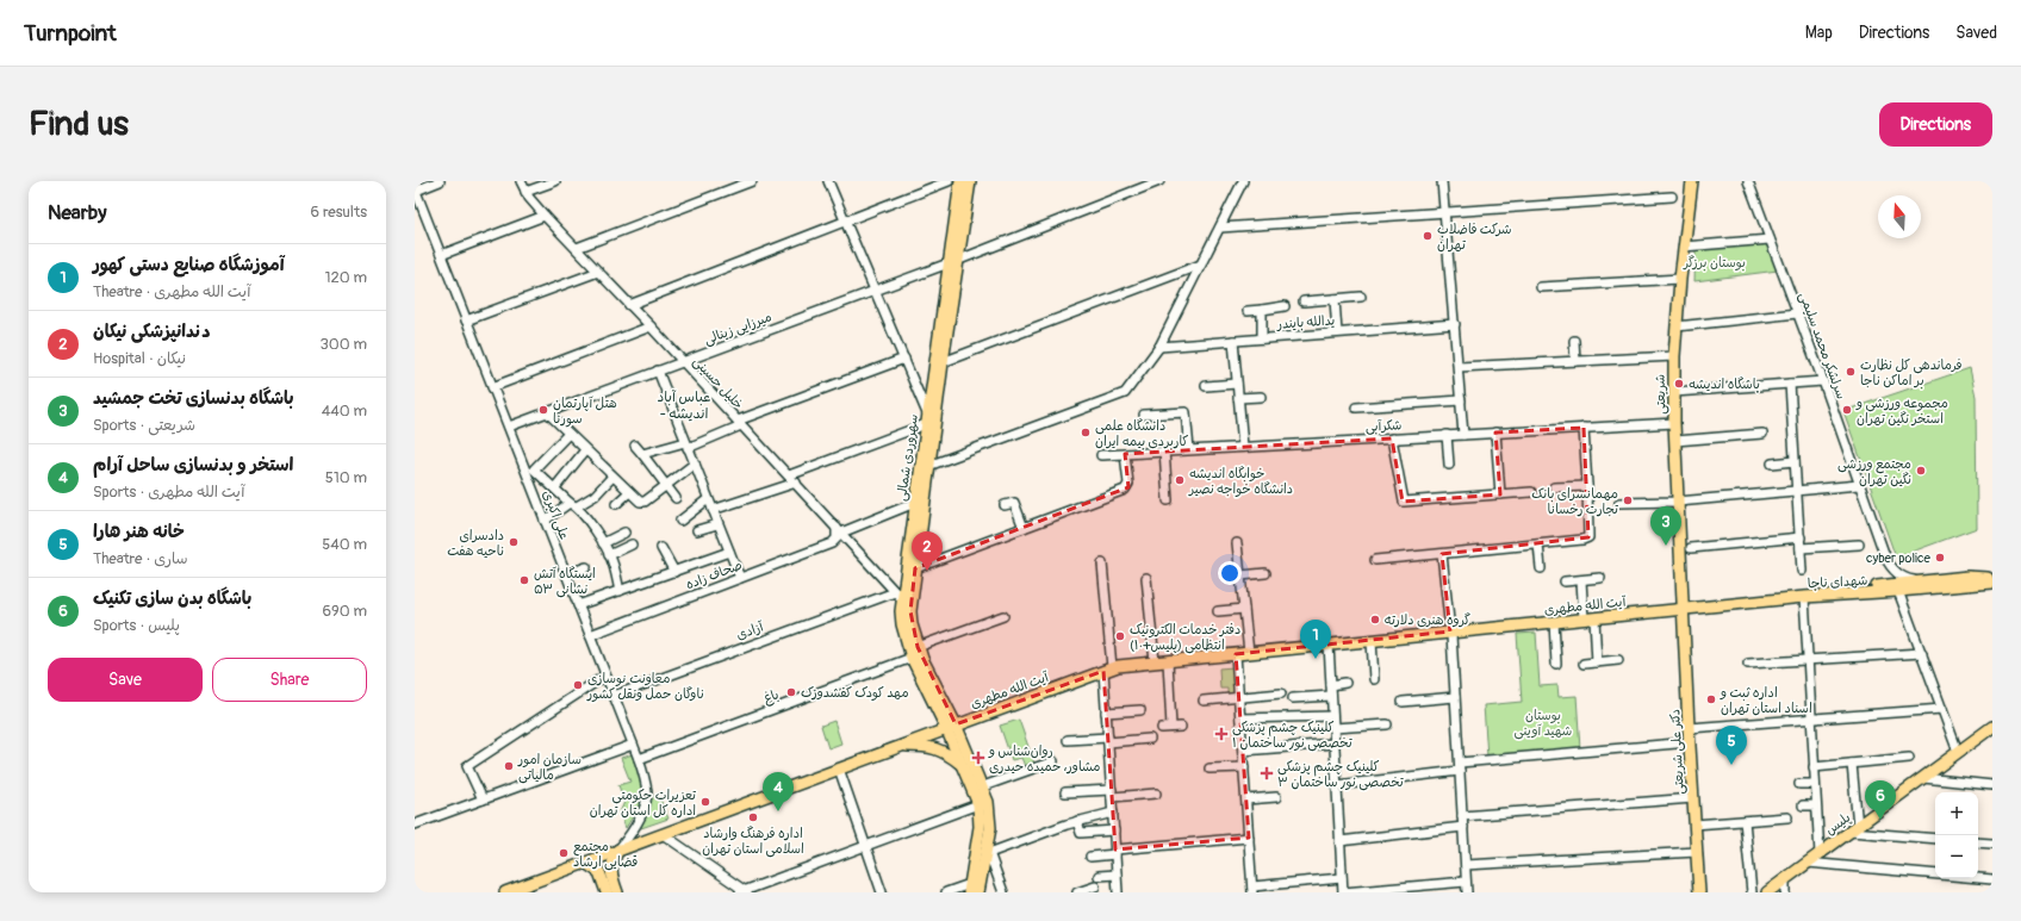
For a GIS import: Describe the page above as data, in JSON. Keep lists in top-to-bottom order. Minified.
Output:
{"streets":{"main road":["شریعتی","سهروردی شمالی","شهدای ناجا","آیت الله مطهری","دکتر علی شریعتی","پلیس"],"street":["یدالله بایندر","میرزایی زینالی","سرلشکر محمد سلیمی","خلیل حسینی","شکرآبی","علی‌ اکبری","صحاف زاده","آزادی","باغ"]},"crossings":[["میرزایی زینالی","خلیل حسینی"],["میرزایی زینالی","سهروردی شمالی"],["میرزایی زینالی","علی‌ اکبری"],["خلیل حسینی","سهروردی شمالی"],["خلیل حسینی","آزادی"],["شریعتی","شکرآبی"],["شریعتی","شهدای ناجا"],["شریعتی","آیت الله مطهری"],["شریعتی","دکتر علی شریعتی"],["سهروردی شمالی","آیت الله مطهری"],["سهروردی شمالی","آزادی"],["سهروردی شمالی","باغ"],["علی‌ اکبری","صحاف زاده"],["علی‌ اکبری","آیت الله مطهری"],["علی‌ اکبری","آزادی"],["علی‌ اکبری","باغ"],["شهدای ناجا","آیت الله مطهری"],["شهدای ناجا","دکتر علی شریعتی"],["آیت الله مطهری","دکتر علی شریعتی"]],"districts":["عباس آباد - اندیشه"],"parks":["بوستان برزگر","بوستان شهید آوینی"],"places":{"other":["شرکت فاضلاب تهران","فرماندهی کل نظارت بر اماکن ناجا","باشگاه اندیشه","هتل آپارتمان سورنا","مجموعه ورزشی و استخر نگین تهران","دانشگاه علمی کاربردی بیمه ایران","مجتمع ورزشی نگین تهران","خوابگاه اندیشه دانشگاه خواجه نصیر","مهمانسرای بانک تجارت رخسانا","دادسرای ناحیه هفت","cyber police","ایستگاه آتش نشانی ۵۳","گروه هنری دلارته","دفتر خدمات الکترونیک انتظامی (پلیس+۱۰)","معاونت نوسازی ناوگان حمل ونقل کشور","مهد کودک کفشدوزک","اداره ثبت و اسناد استان تهران","سازمان امور مالیاتی","تعزیرات حکومتی اداره کل استان تهران","اداره فرهنگ وارشاد اسلامی استان تهران","مجتمع قضایی ارشاد"],"health":["کلینیک چشم پزشکی تخصصی نور ساختمان ۱","روان‌شناس و مشاور، حمیده حیدری","کلینیک چشم پزشکی تخصصی نور ساختمان ۳"]},"north":"top","page":{"header":"Turnpoint","nav":["Map","Directions","Saved"],"buttons":["Directions",["Save","Share"]],"title":"Find us","heading":["Nearby","6 results"],"list":[{"mark":"1","name":"آموزشگاه صنایع دستی کهور","note":"Theatre · آیت الله مطهری","value":"120 m"},{"mark":"2","name":"دندانپزشکی نیکان","note":"Hospital · نیکان","value":"300 m"},{"mark":"3","name":"باشگاه بدنسازى تخت جمشيد","note":"Sports · شریعتی","value":"440 m"},{"mark":"4","name":"استخر و بدنسازی ساحل آرام","note":"Sports · آیت الله مطهری","value":"510 m"},{"mark":"5","name":"خانه هنر هارا","note":"Theatre · ساری","value":"540 m"},{"mark":"6","name":"باشگاه بدن سازی تکنیک","note":"Sports · پلیس","value":"690 m"}],"pins":["3","2","1","5","4","6"],"map_buttons":["+","−"]}}
